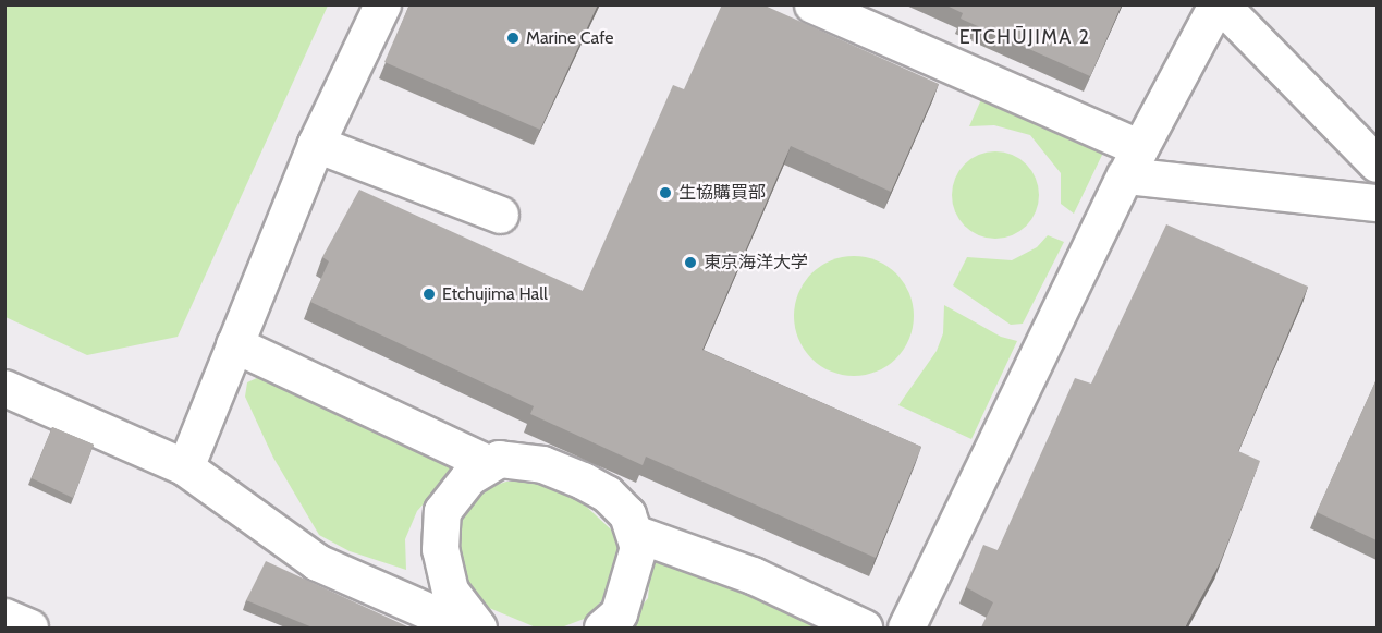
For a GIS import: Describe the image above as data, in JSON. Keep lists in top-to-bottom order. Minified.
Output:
{"districts":["ETCHŪJIMA 2"],"places":["Marine Cafe","生協購買部","東京海洋大学","Etchujima Hall"]}
